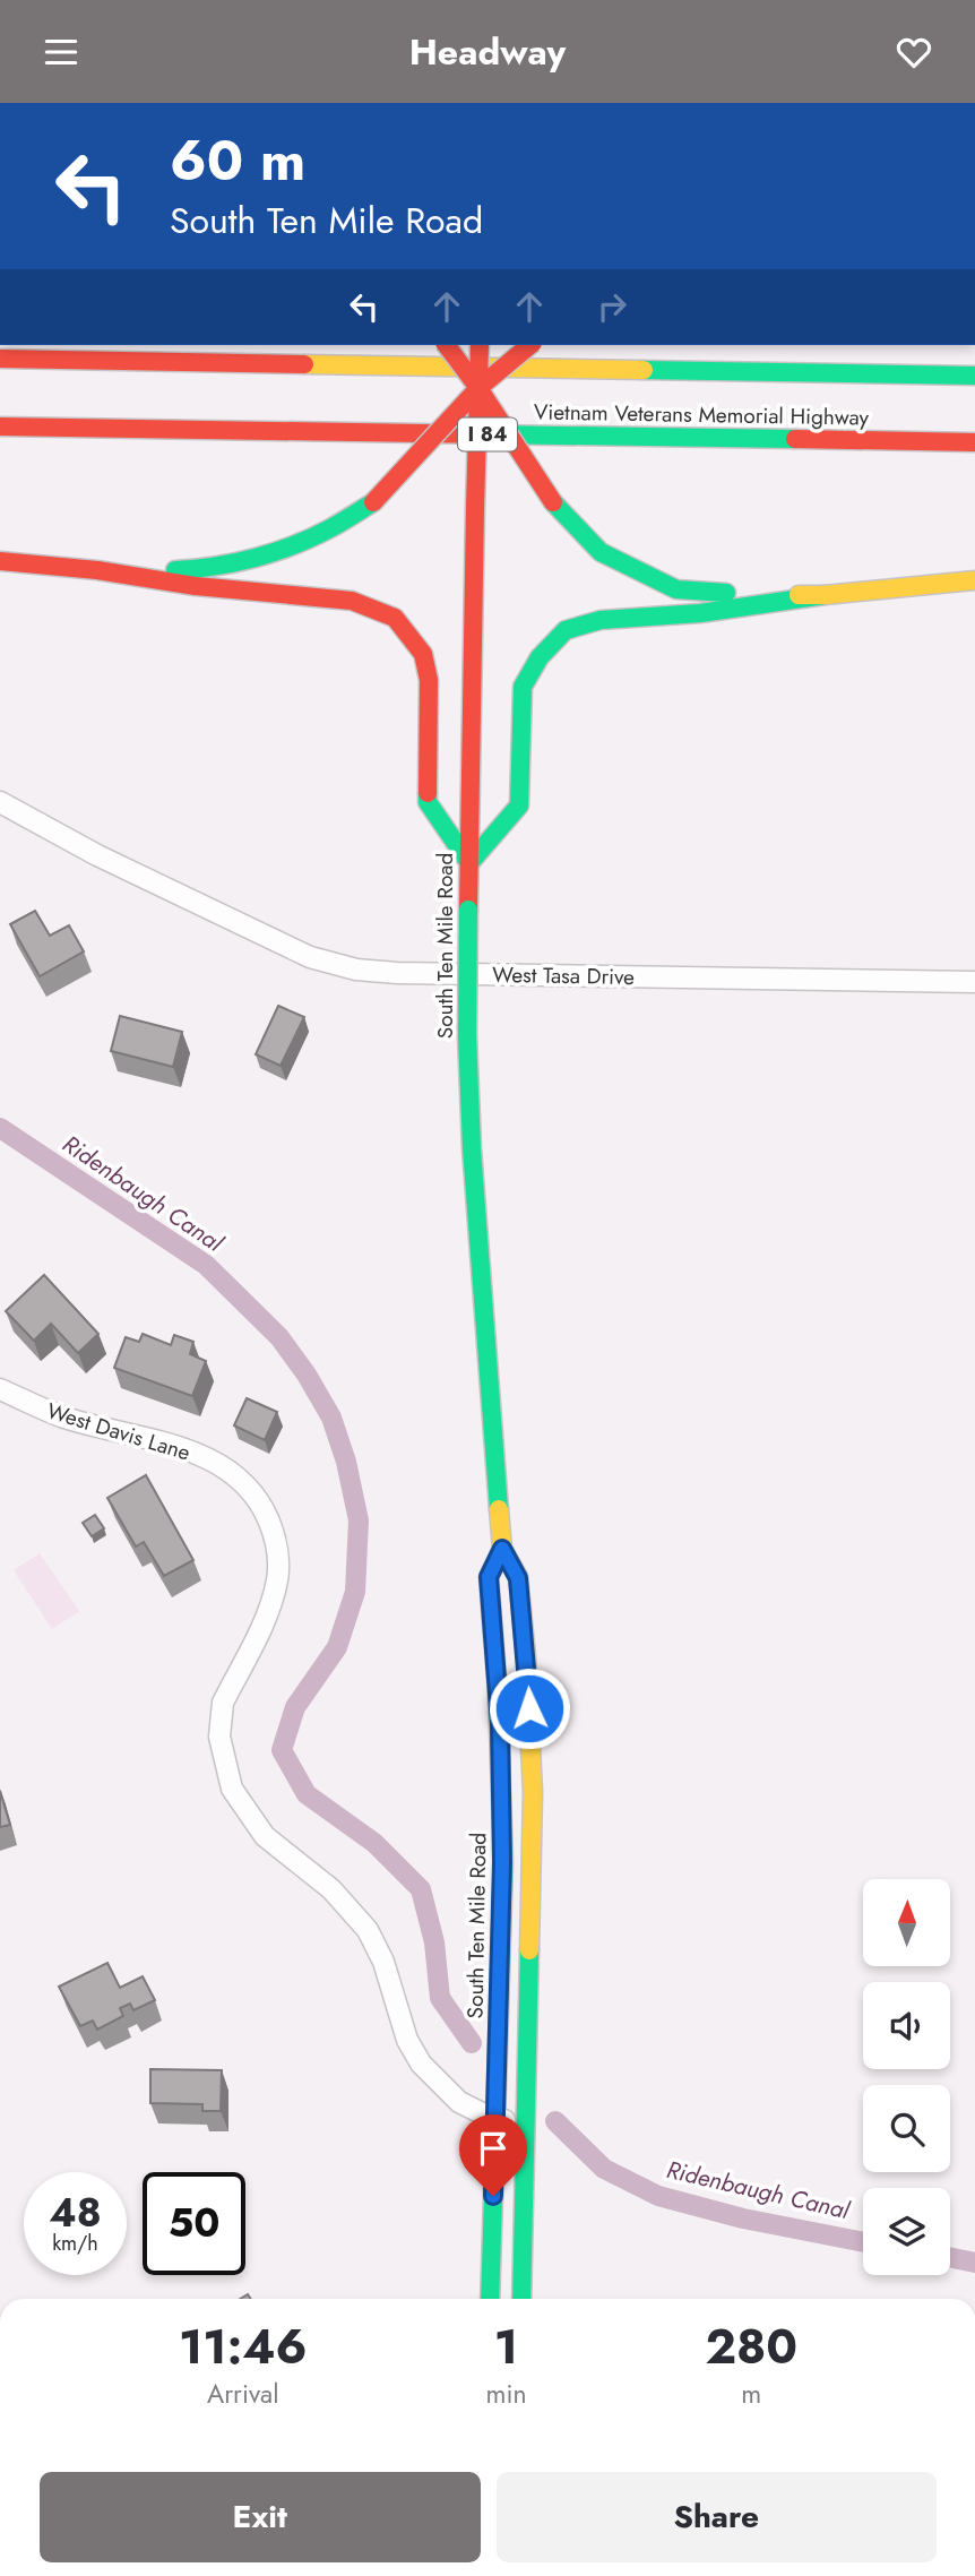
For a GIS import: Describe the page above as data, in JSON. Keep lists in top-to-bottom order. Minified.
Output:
{"streets":{"main road":["Vietnam Veterans Memorial Highway","I 84","South Ten Mile Road"],"street":["West Tasa Drive","West Davis Lane"]},"crossings":[["South Ten Mile Road","West Davis Lane"]],"water":["Ridenbaugh Canal"],"north":"top","page":{"header":"Headway","turn":["60 m","South Ten Mile Road"],"speed":"48 km/h","limit":"50","eta":["11:46","Arrival","1","min","280","m"],"buttons":["Exit","Share"]}}
